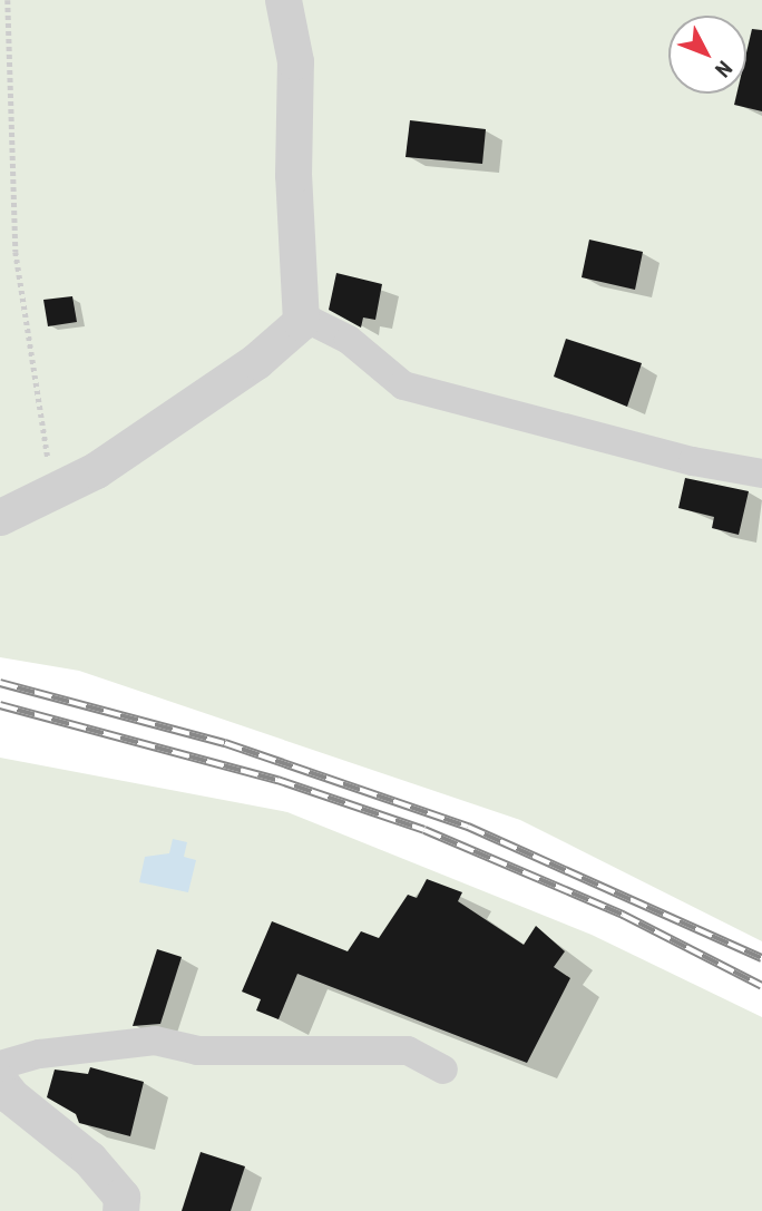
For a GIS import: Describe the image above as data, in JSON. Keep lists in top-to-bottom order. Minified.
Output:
{"north":"bottom right"}
